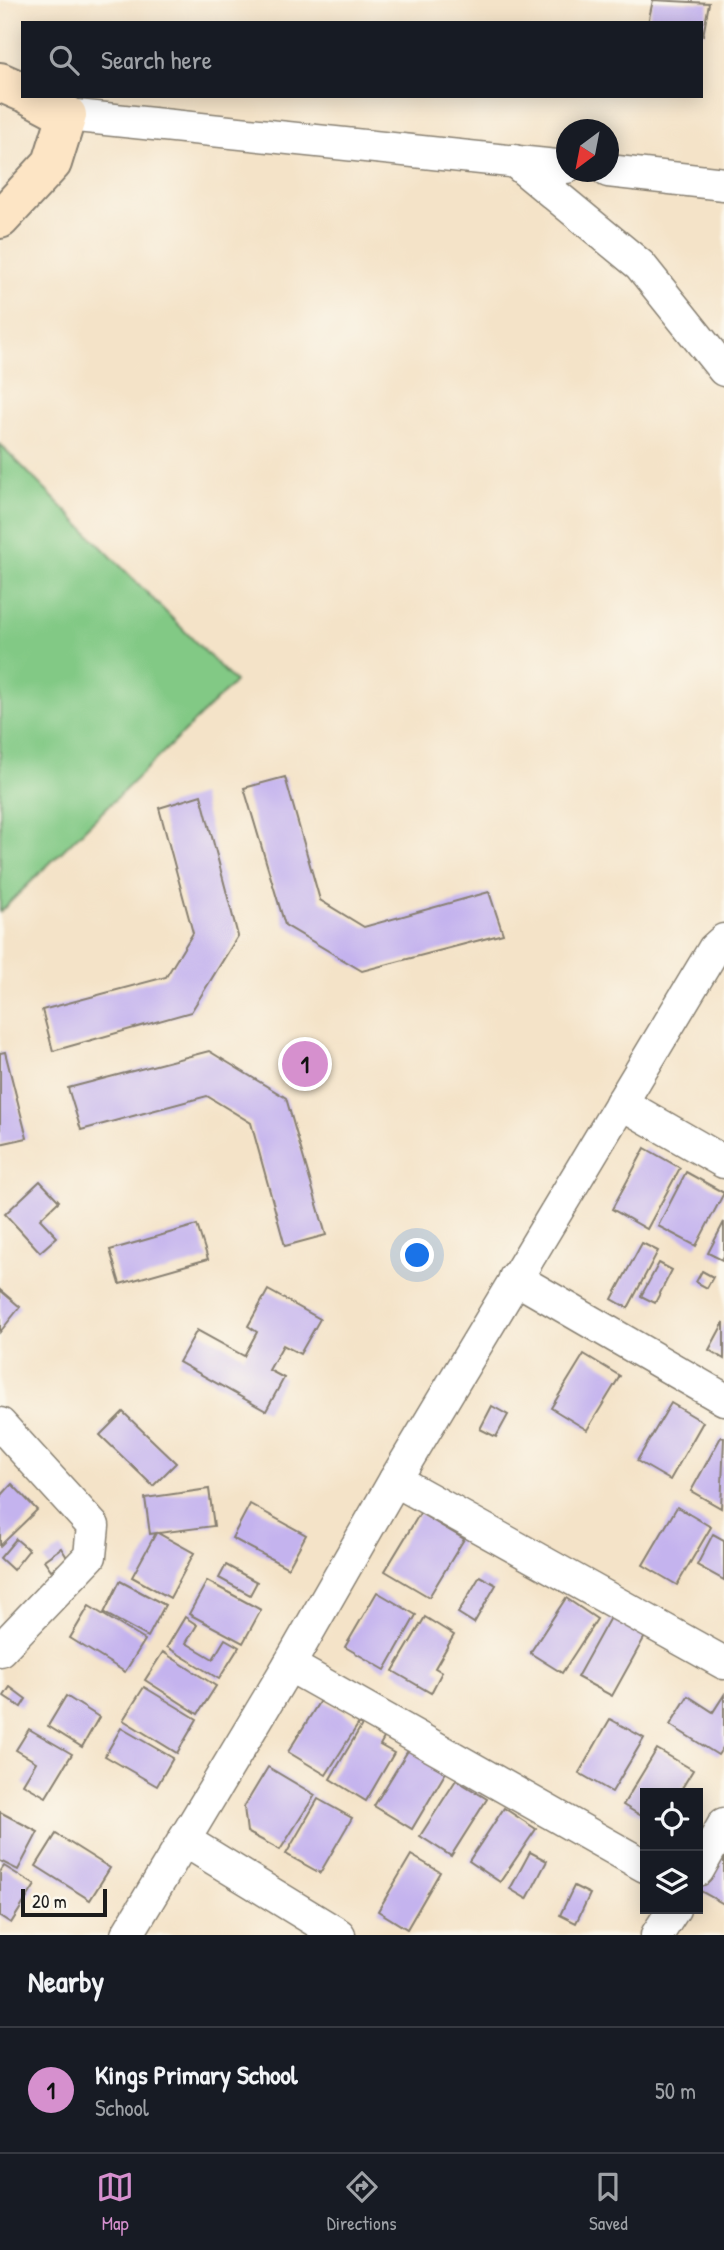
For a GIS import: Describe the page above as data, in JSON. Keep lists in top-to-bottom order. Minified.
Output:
{"scale_bar":"20 m","north":"bottom left","page":{"search":"Search here","pins":"1","scale":"20 m","heading":"Nearby","list":[{"mark":"1","name":"Kings Primary School","note":"School","value":"50 m"}],"nav":["Map","Directions","Saved"]}}
